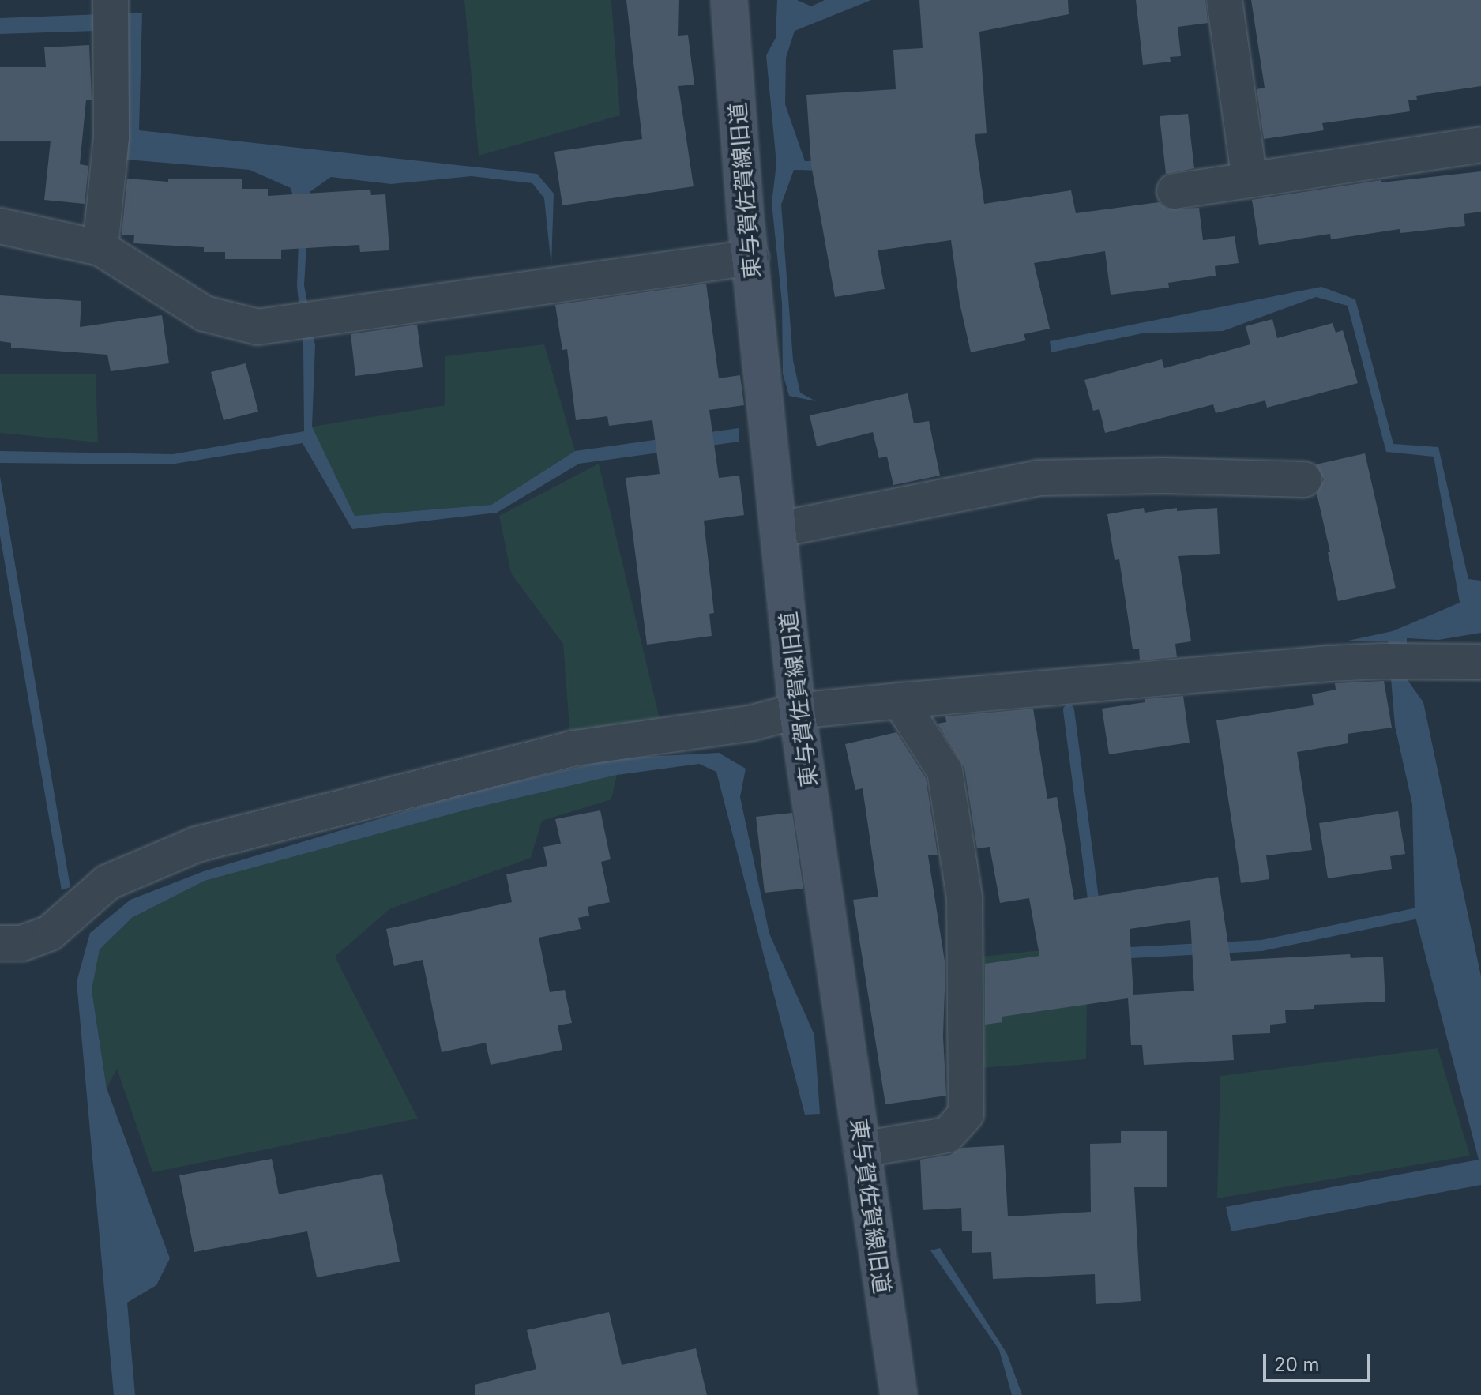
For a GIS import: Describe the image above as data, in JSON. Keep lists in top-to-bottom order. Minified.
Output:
{"streets":{"main road":["東与賀佐賀線旧道"]},"scale_bar":"20 m"}
